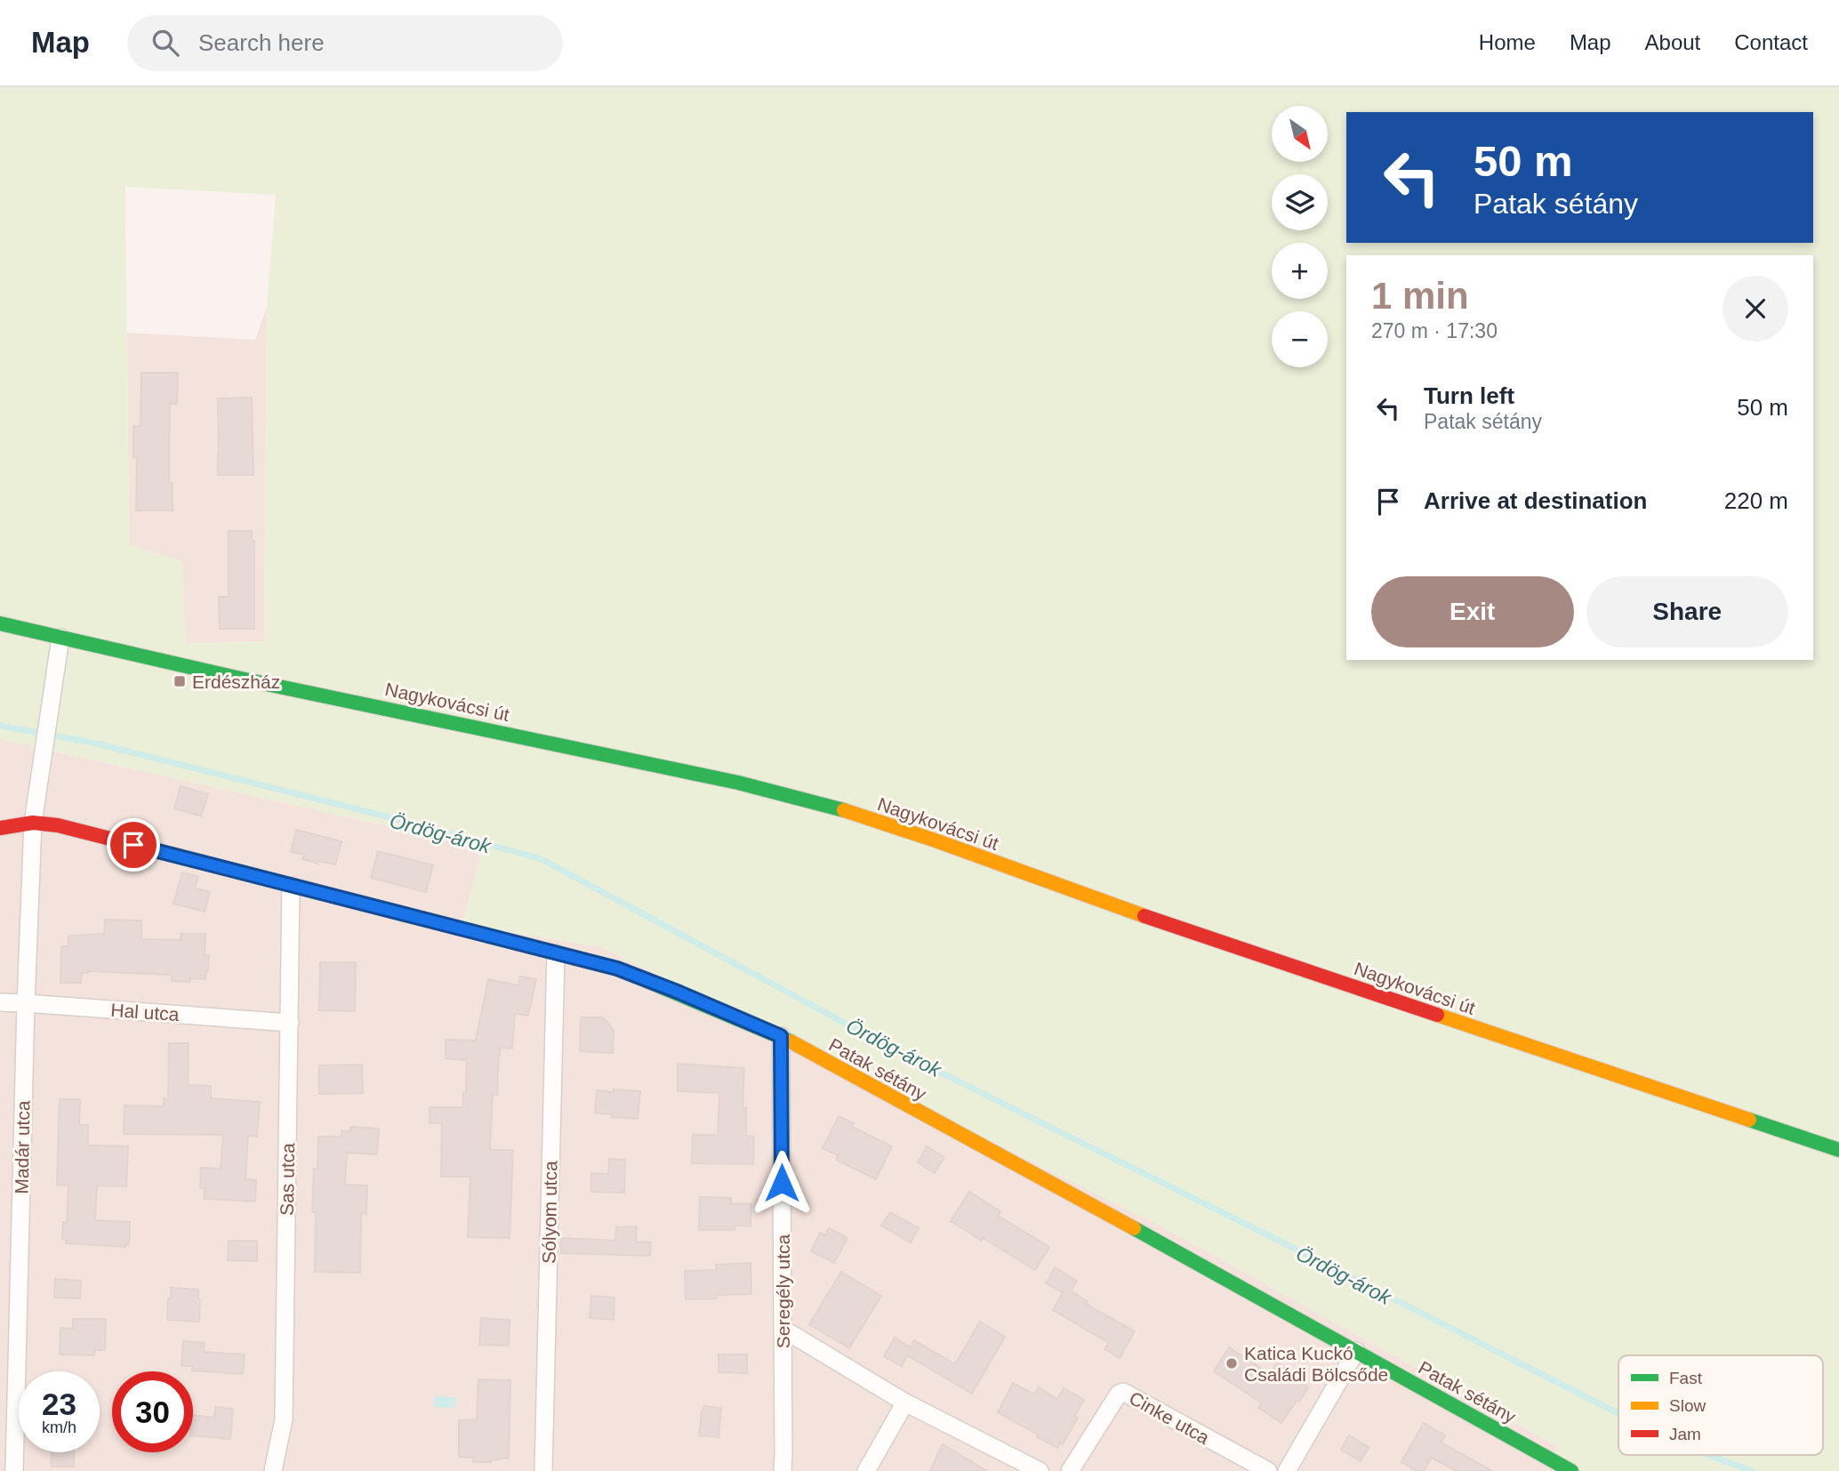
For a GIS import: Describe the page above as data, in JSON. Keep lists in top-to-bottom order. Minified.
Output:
{"streets":{"street":["Nagykovácsi út","Hal utca","Patak sétány","Madár utca","Sas utca","Sólyom utca","Seregély utca","Cinke utca"]},"crossings":[["Nagykovácsi út","Madár utca"],["Hal utca","Madár utca"],["Hal utca","Sas utca"],["Patak sétány","Madár utca"],["Patak sétány","Sas utca"],["Patak sétány","Sólyom utca"],["Patak sétány","Seregély utca"]],"water":["Ördög-árok"],"places":{"transit":["Erdészház"],"other":["Katica Kuckó Családi Bölcsőde"]},"legend":["Fast","Slow","Jam"],"north":"bottom right","page":{"header":"Map","search":"Search here","nav":["Home","Map","About","Contact"],"map_buttons":["+","−"],"turn":["50 m","Patak sétány"],"heading":["1 min","270 m · 17:30"],"list":[{"name":"Turn left","note":"Patak sétány","value":"50 m"},{"name":"Arrive at destination","value":"220 m"}],"buttons":["Exit","Share"],"speed":"23 km/h","limit":"30"}}
